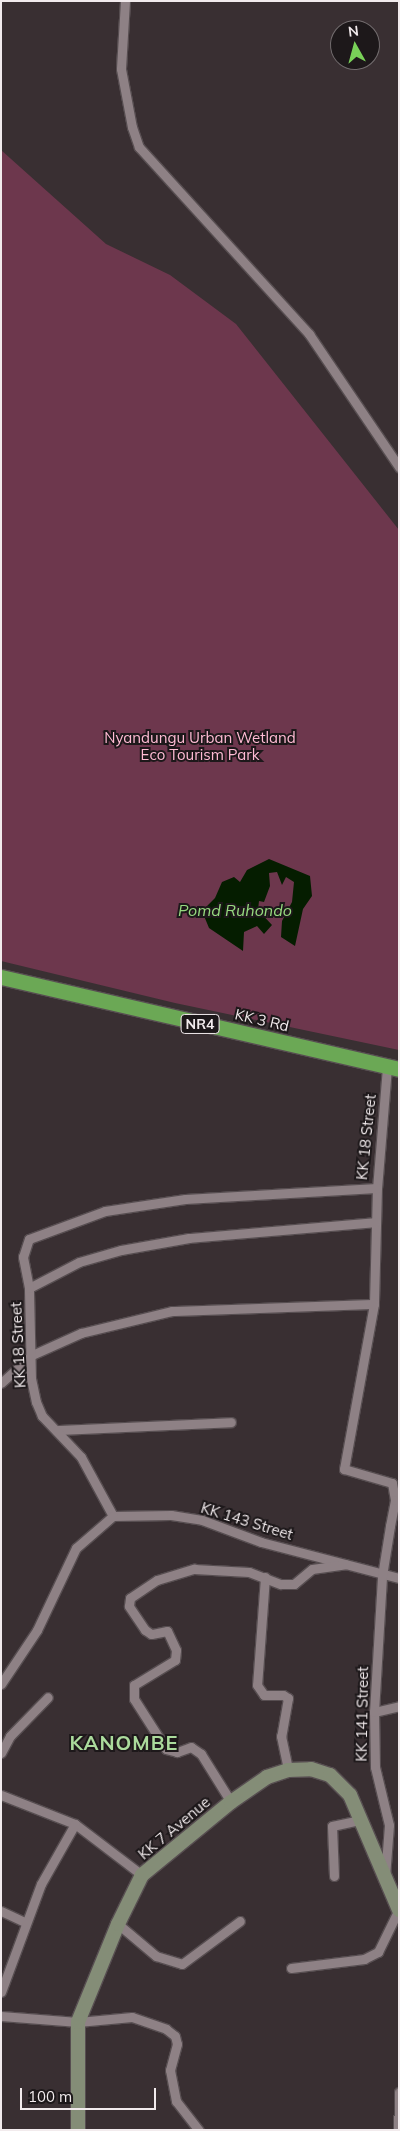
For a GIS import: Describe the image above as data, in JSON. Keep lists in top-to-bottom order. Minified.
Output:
{"streets":{"highway":["KK 3 Rd","NR4"],"street":["KK 18 Street","KK 143 Street","KK 141 Street","KK 7 Avenue"]},"crossings":[["KK 3 Rd","KK 18 Street"],["KK 18 Street","KK 143 Street"],["KK 143 Street","KK 141 Street"],["KK 141 Street","KK 7 Avenue"]],"districts":["KANOMBE"],"water":["Pomd Ruhondo"],"parks":["Nyandungu Urban Wetland Eco Tourism Park"],"scale_bar":"100 m","north":"top"}
